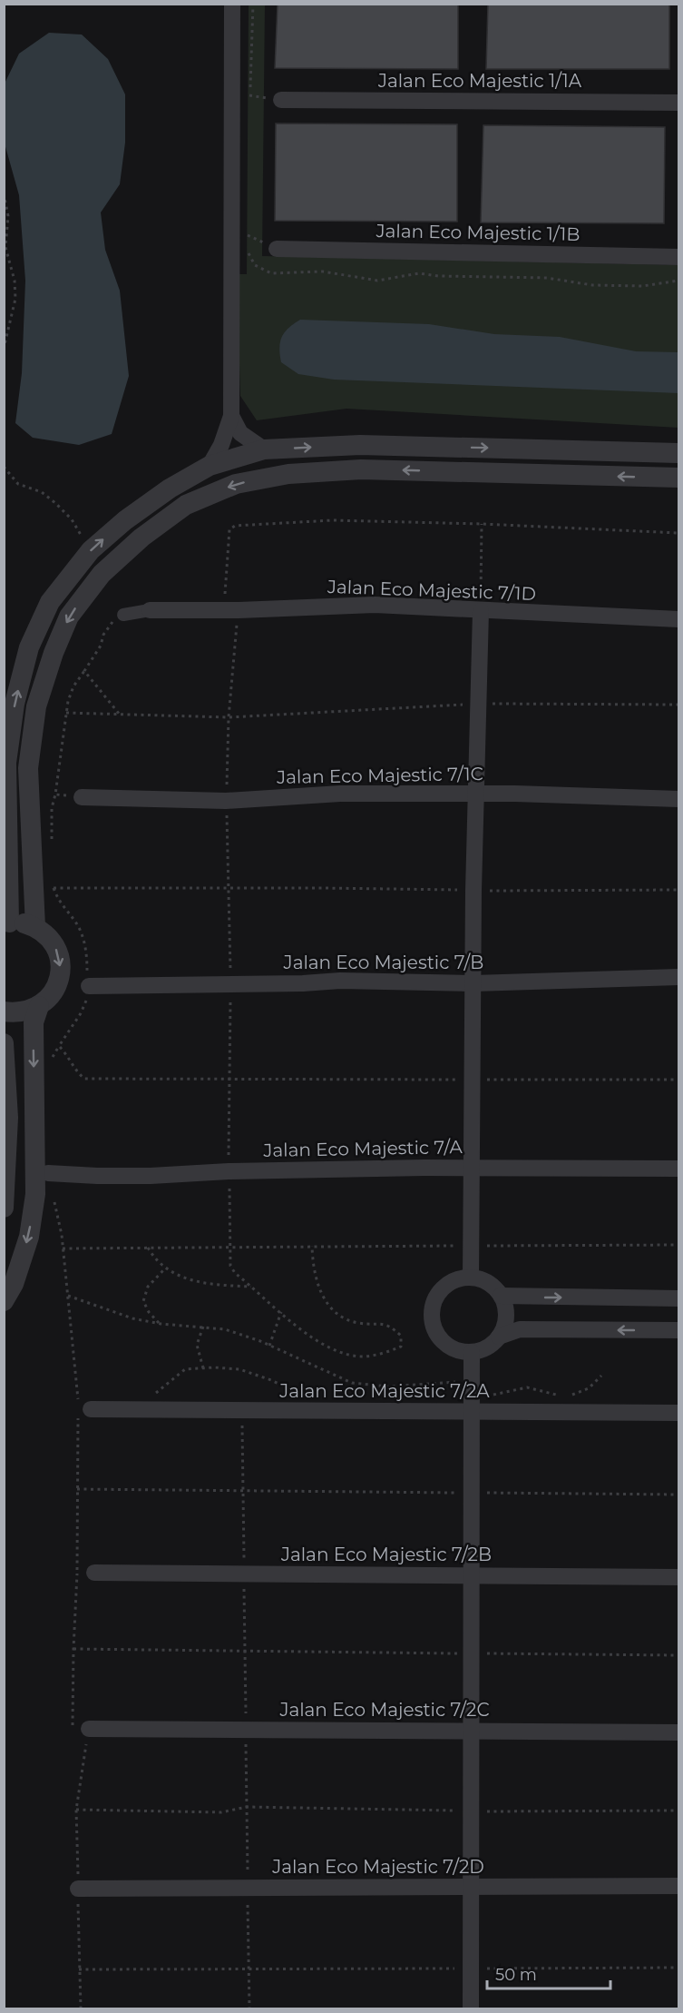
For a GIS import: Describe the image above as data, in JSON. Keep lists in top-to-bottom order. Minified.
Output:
{"streets":{"street":["Jalan Eco Majestic 1/1A","Jalan Eco Majestic 1/1B","Jalan Eco Majestic 7/1D","Jalan Eco Majestic 7/1C","Jalan Eco Majestic 7/B","Jalan Eco Majestic 7/A","Jalan Eco Majestic 7/2A","Jalan Eco Majestic 7/2B","Jalan Eco Majestic 7/2C","Jalan Eco Majestic 7/2D"]},"scale_bar":"50 m"}
